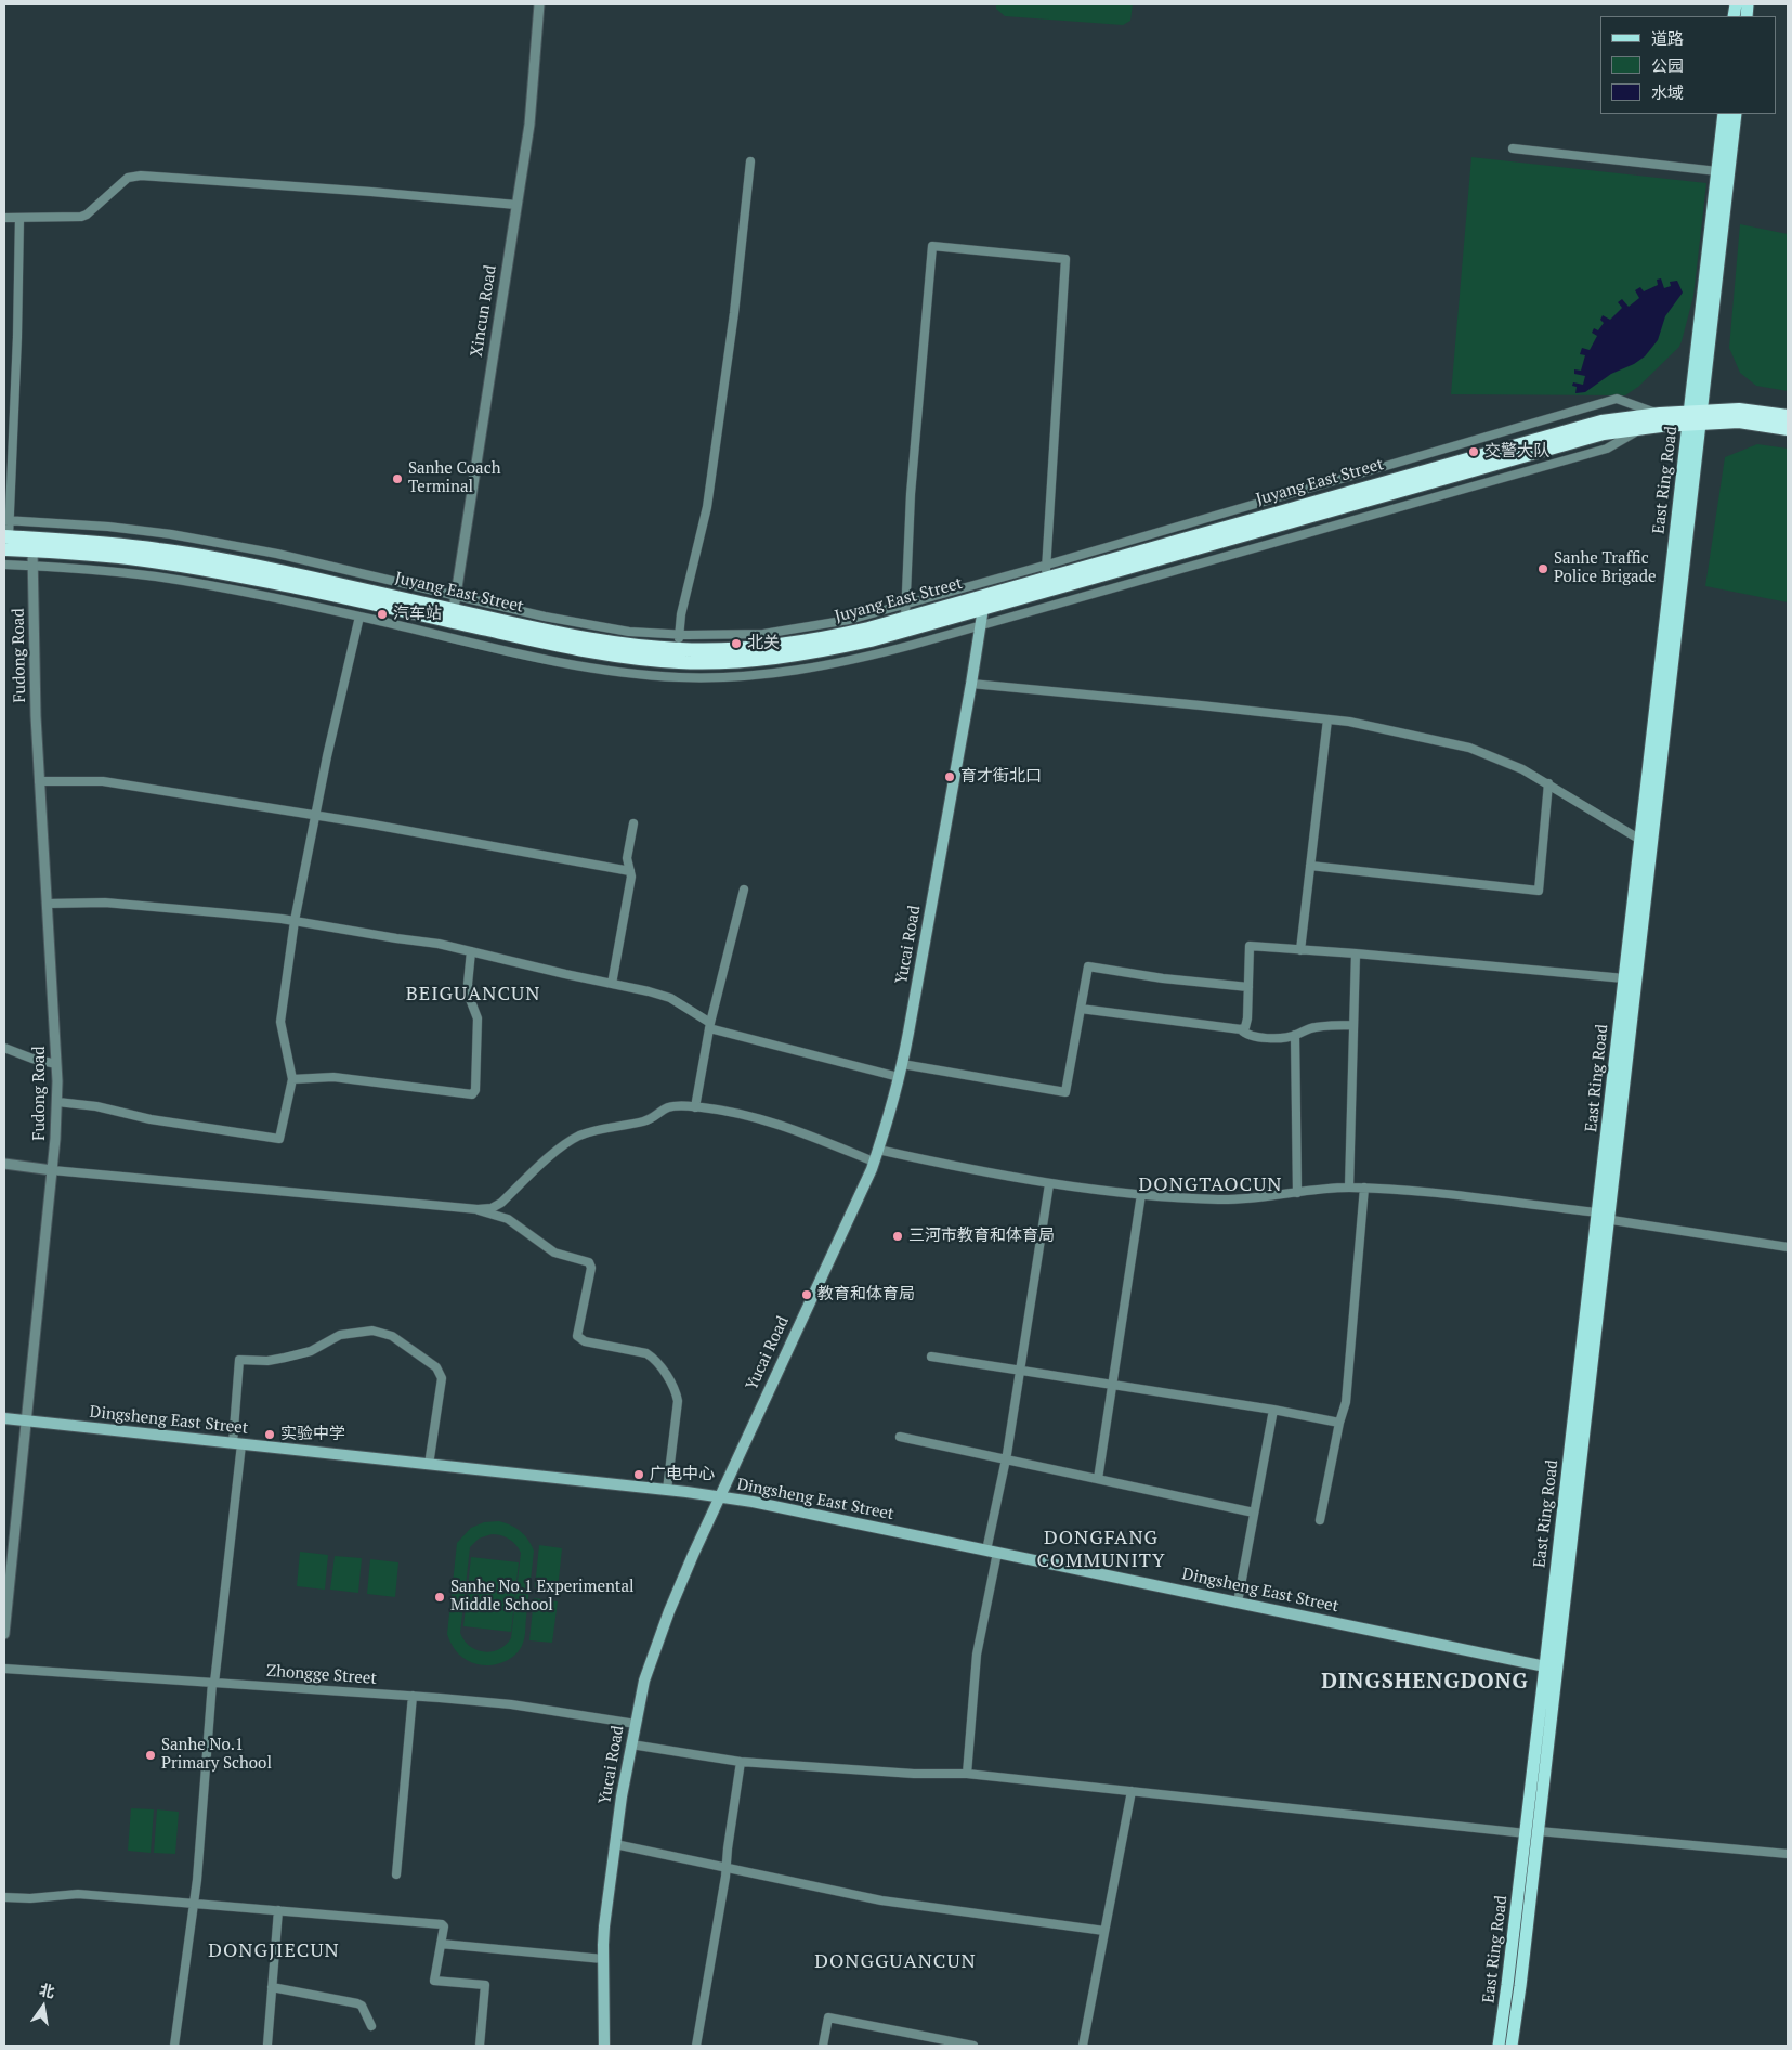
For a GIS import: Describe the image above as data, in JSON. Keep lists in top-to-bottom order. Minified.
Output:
{"streets":{"highway":["Juyang East Street"],"main road":["East Ring Road","Yucai Road","Dingsheng East Street"],"street":["Xincun Road","Fudong Road","Zhongge Street"]},"crossings":[["Xincun Road","Juyang East Street"],["East Ring Road","Juyang East Street"],["East Ring Road","Dingsheng East Street"],["Juyang East Street","Fudong Road"],["Juyang East Street","Yucai Road"],["Fudong Road","Dingsheng East Street"],["Yucai Road","Dingsheng East Street"],["Yucai Road","Zhongge Street"]],"districts":["BEIGUANCUN","DONGTAOCUN","DONGFANG COMMUNITY","DINGSHENGDONG","DONGJIECUN","DONGGUANCUN"],"places":["交警大队","Sanhe Coach Terminal","Sanhe Traffic Police Brigade","汽车站","北关","育才街北口","三河市教育和体育局","教育和体育局","实验中学","广电中心","Sanhe No.1 Experimental Middle School","Sanhe No.1 Primary School"],"legend":["道路","公园","水域"],"north":"top"}
